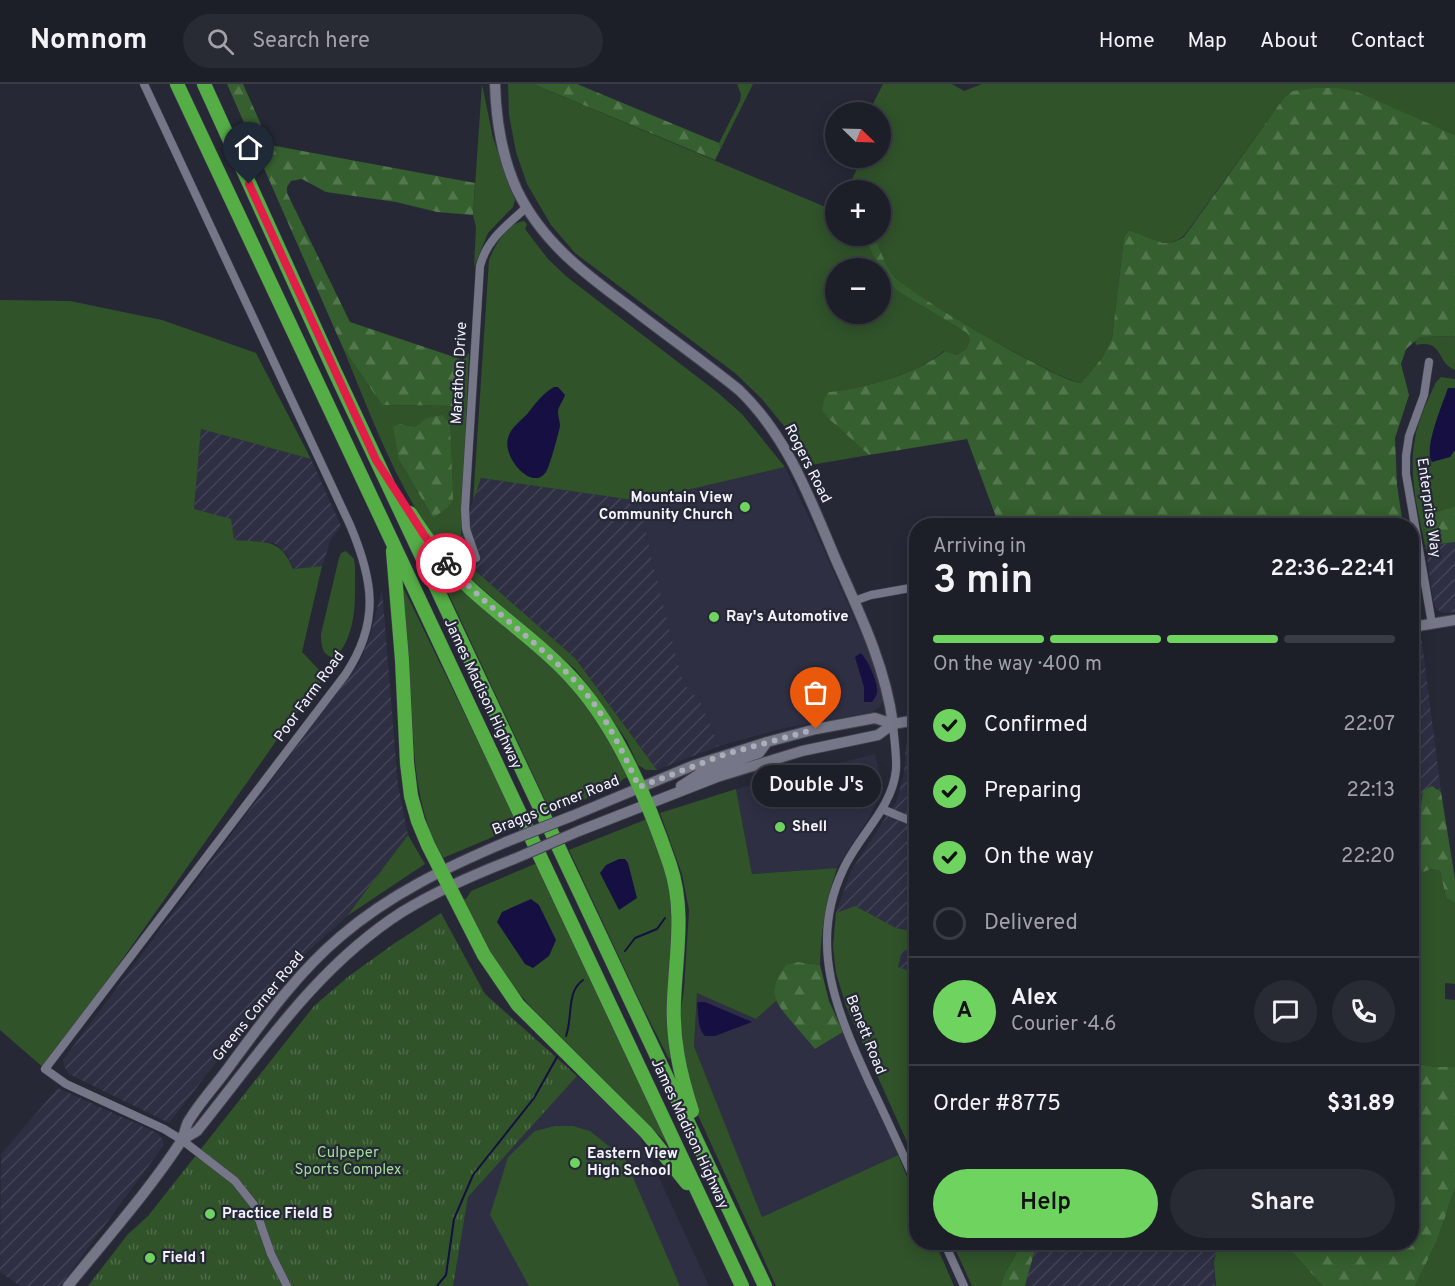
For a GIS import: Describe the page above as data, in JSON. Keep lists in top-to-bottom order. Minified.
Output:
{"streets":{"highway":["James Madison Highway"],"street":["Marathon Drive","Rogers Road","Enterprise Way","Poor Farm Road","Braggs Corner Road","Greens Corner Road","Benett Road"]},"crossings":[["Marathon Drive","Rogers Road"],["Rogers Road","Braggs Corner Road"],["Rogers Road","Benett Road"],["Poor Farm Road","Greens Corner Road"],["Braggs Corner Road","Greens Corner Road"],["Braggs Corner Road","Benett Road"]],"parks":["Culpeper Sports Complex"],"places":["Mountain View Community Church","Ray's Automotive","Double J's","Shell","Eastern View High School","Practice Field B","Field 1"],"north":"bottom right","page":{"header":"Nomnom","search":"Search here","nav":["Home","Map","About","Contact"],"map_buttons":["+","−"],"heading":["3 min","Arriving in","22:36–22:41"],"panel":["Alex","Courier · 4.6","Order #8775","$31.89"],"bar":"On the way · 400 m","list":[["Confirmed","22:07"],["Preparing","22:13"],["On the way","22:20"],"Delivered"],"bubble":"Double J's","round":"A","buttons":["Help","Share"]}}
